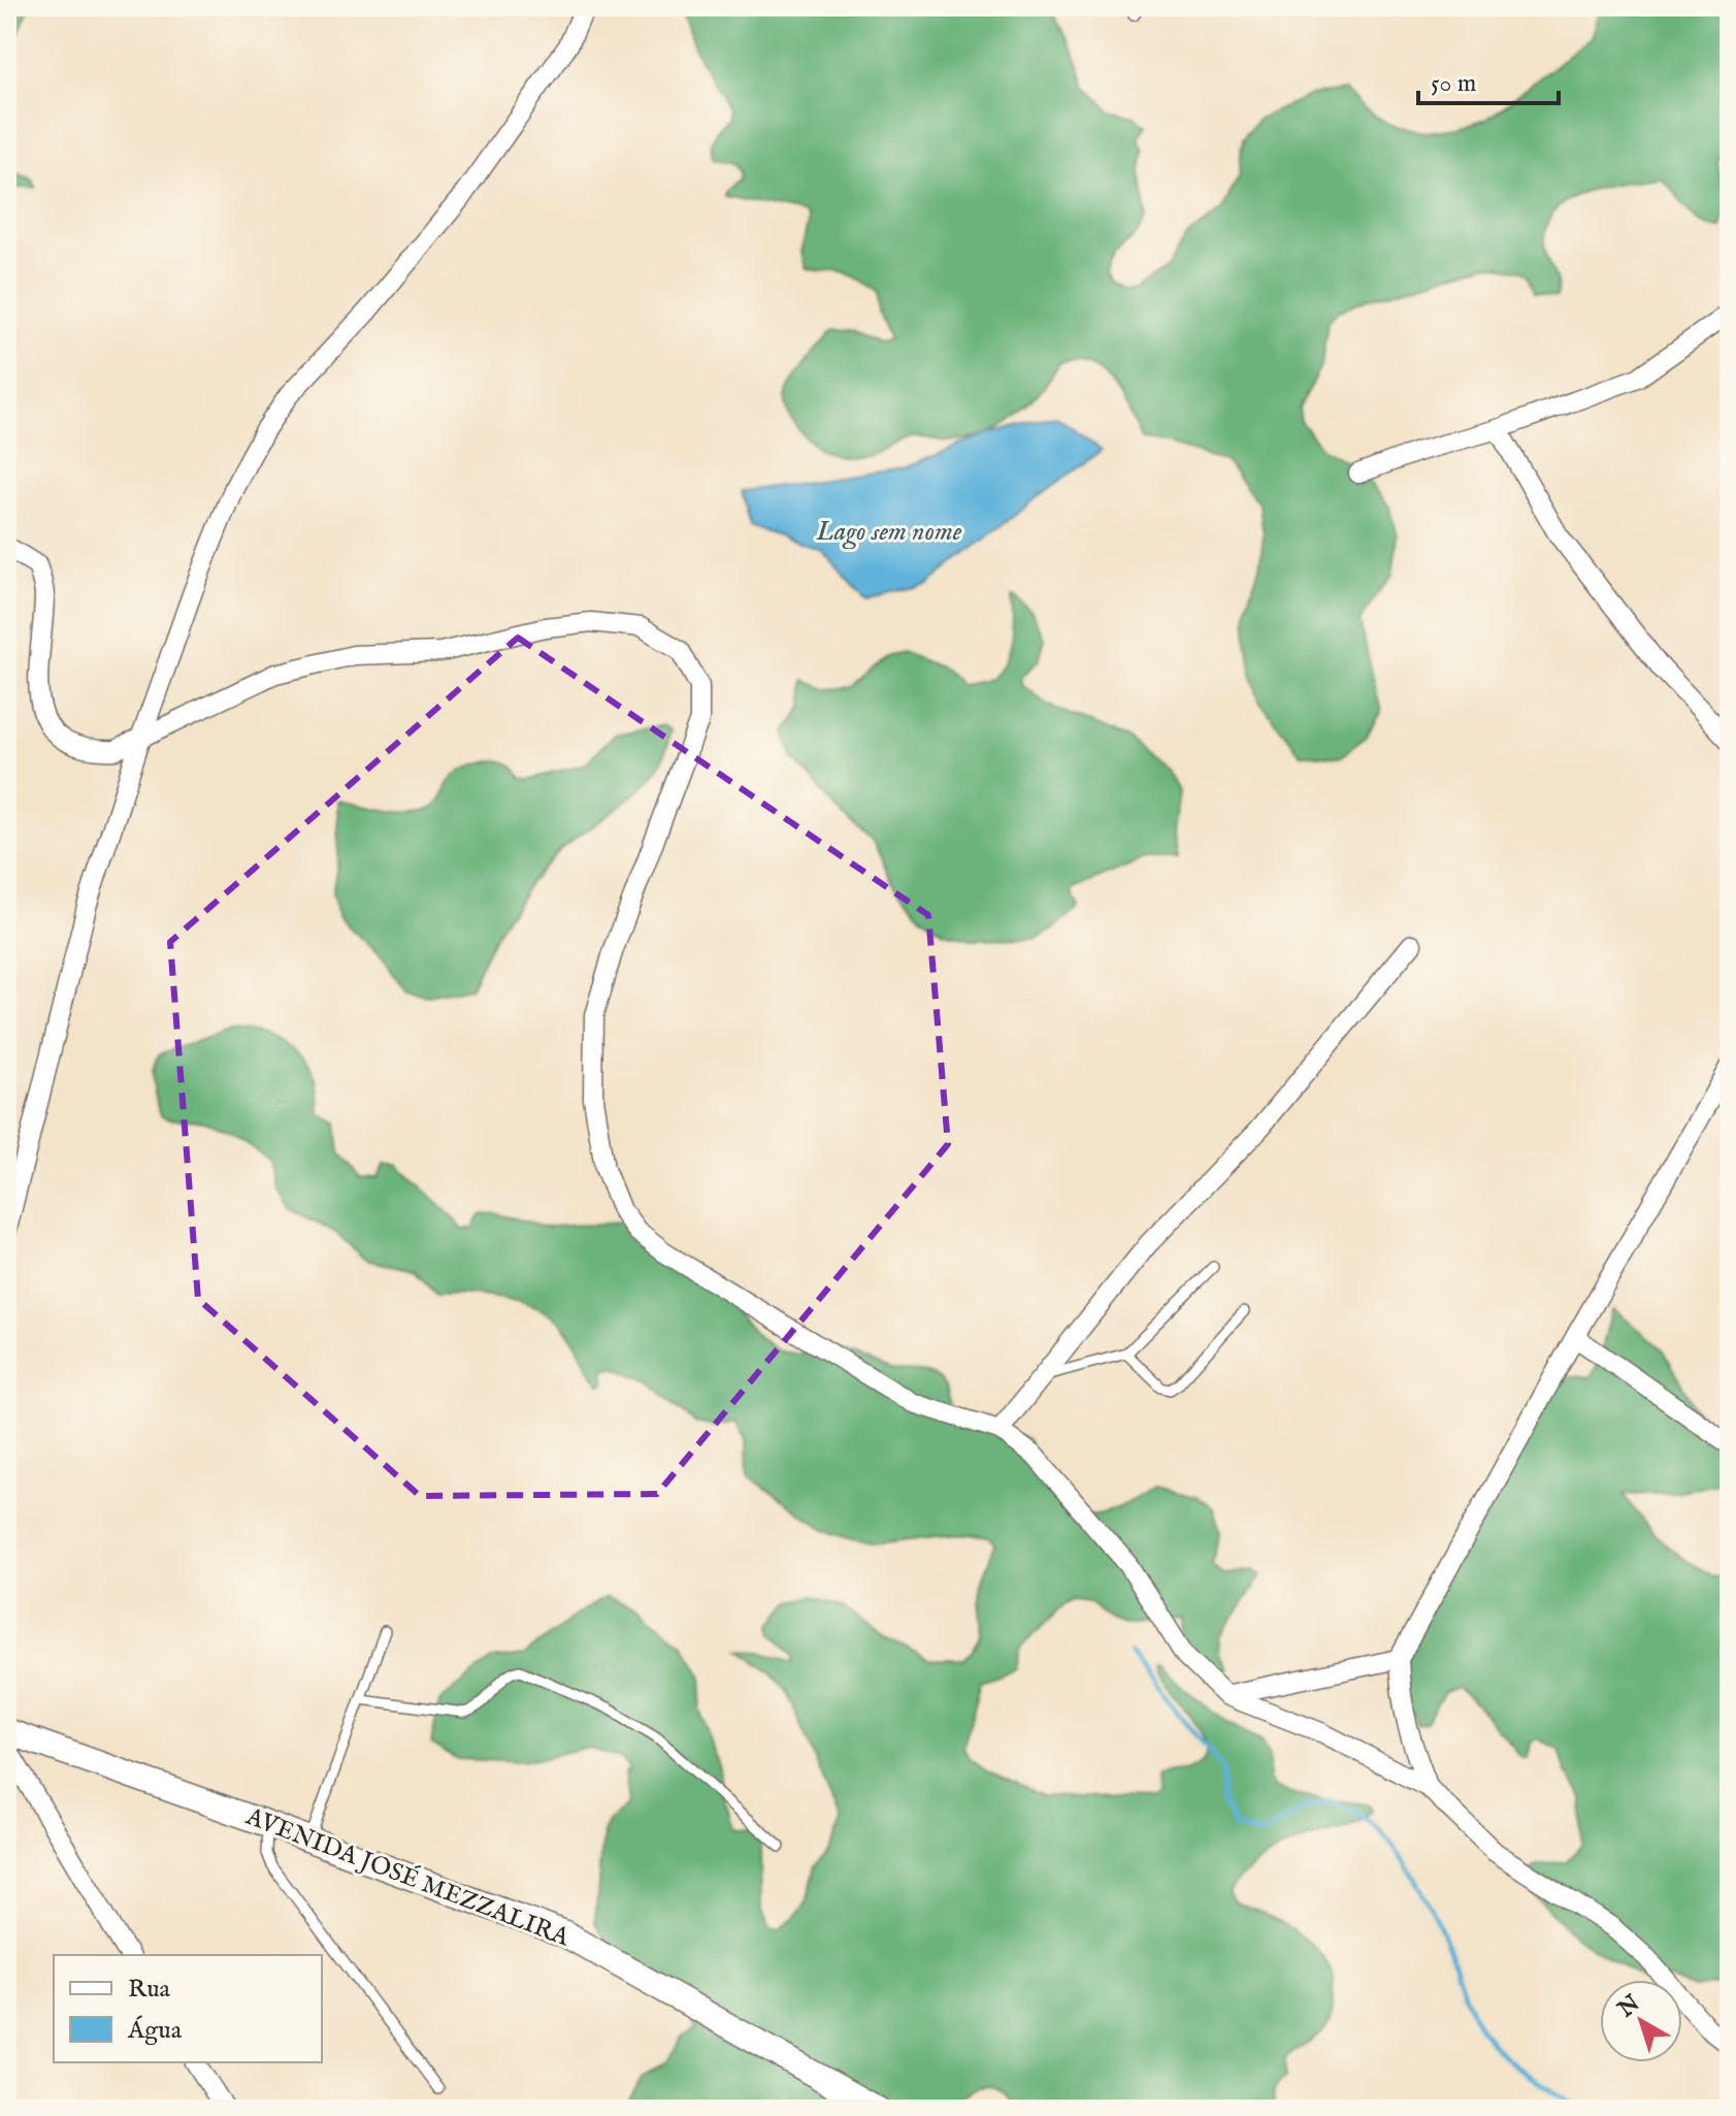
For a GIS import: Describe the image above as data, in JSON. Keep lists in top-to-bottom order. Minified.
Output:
{"streets":{"main road":["AVENIDA JOSÉ MEZZALIRA"]},"water":["Lago sem nome"],"legend":["Rua","Água"],"scale_bar":"50 m","north":"top left"}
